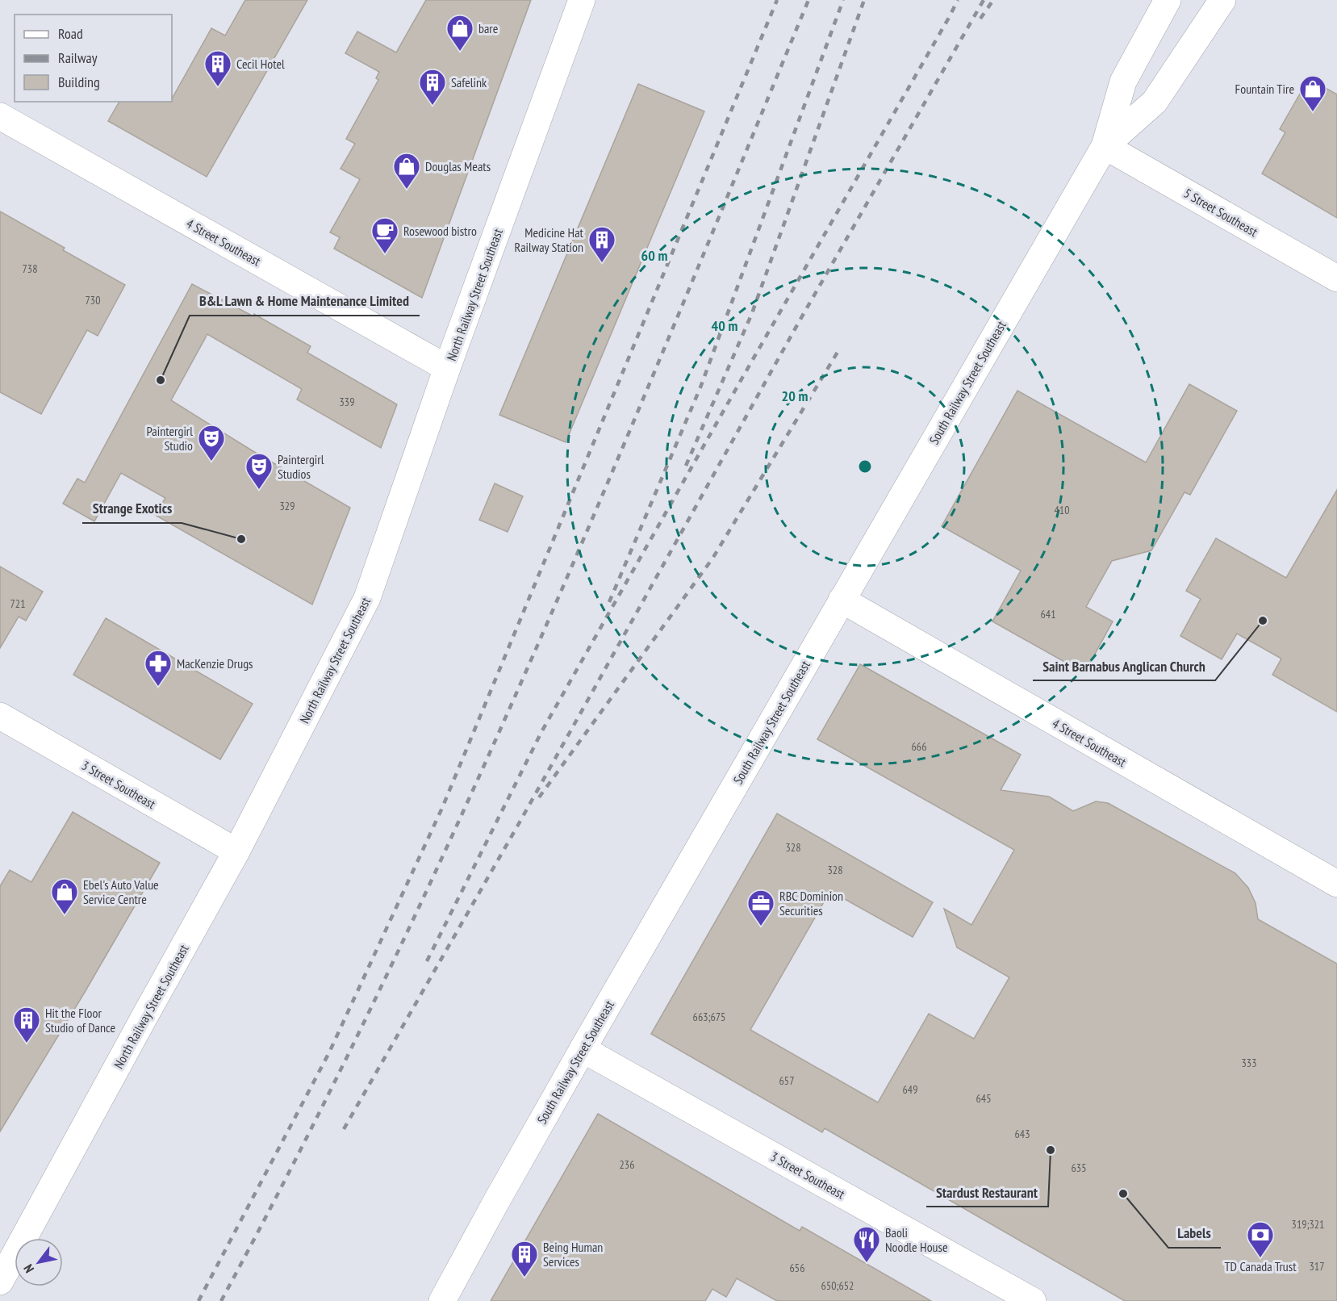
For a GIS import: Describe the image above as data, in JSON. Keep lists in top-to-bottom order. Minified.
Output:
{"streets":{"street":["5 Street Southeast","4 Street Southeast","North Railway Street Southeast","South Railway Street Southeast","3 Street Southeast"]},"crossings":[["5 Street Southeast","South Railway Street Southeast"],["4 Street Southeast","North Railway Street Southeast"],["4 Street Southeast","South Railway Street Southeast"],["North Railway Street Southeast","3 Street Southeast"],["South Railway Street Southeast","3 Street Southeast"]],"places":{"shop":["bare","Fountain Tire","Douglas Meats","Ebel's Auto Value Service Centre"],"building":["Cecil Hotel","Safelink","Medicine Hat Railway Station","Hit the Floor Studio of Dance","Being Human Services"],"cafe":["Rosewood bistro"],"other":["B&L Lawn & Home Maintenance Limited","Strange Exotics","Saint Barnabus Anglican Church","Stardust Restaurant","Labels"],"theatre":["Paintergirl Studio","Paintergirl Studios"],"pharmacy":["MacKenzie Drugs"],"office":["RBC Dominion Securities"],"bank":["TD Canada Trust"],"restaurant":["Baoli Noodle House"]},"house_numbers":["738","730","339","329","410","721","641","666","328","328","663;675","333","657","649","645","643","236","635","319;321","317","656","650;652"],"legend":["Road","Railway","Building"],"north":"bottom left","rings":["60 m","40 m","20 m"]}
